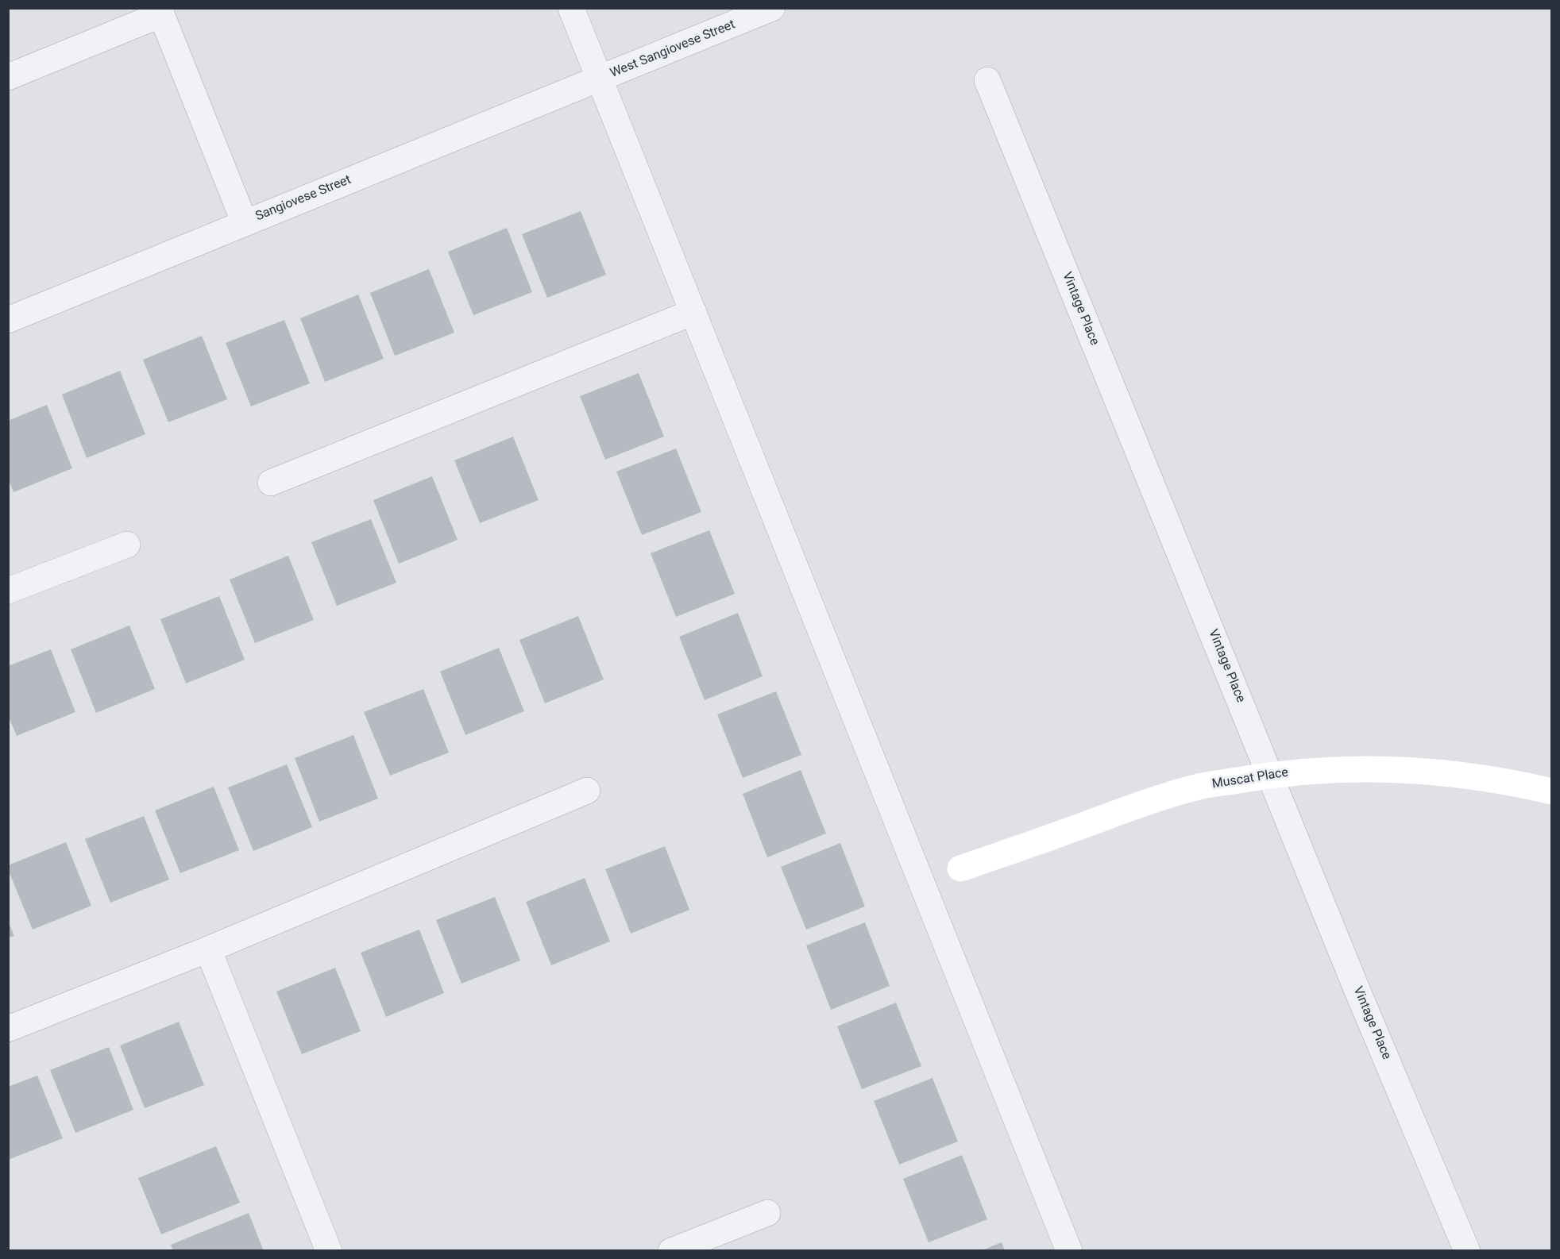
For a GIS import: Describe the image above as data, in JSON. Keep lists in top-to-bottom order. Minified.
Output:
{"streets":{"street":["West Sangiovese Street","Sangiovese Street","Vintage Place","Muscat Place"]},"crossings":[["West Sangiovese Street","Sangiovese Street"],["Vintage Place","Muscat Place"]]}
